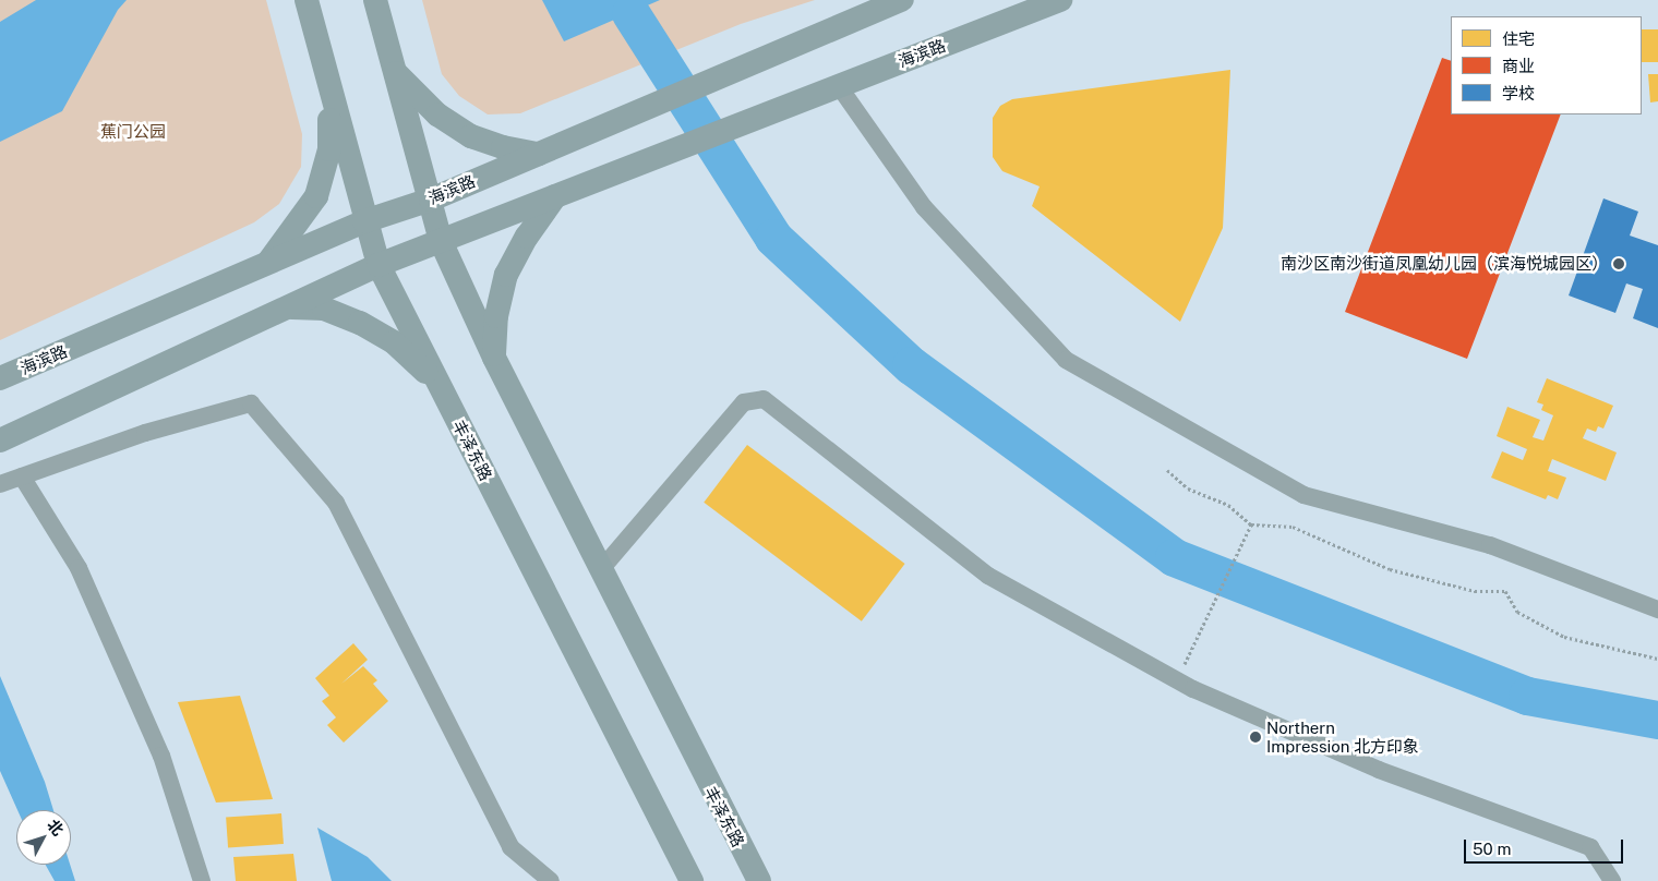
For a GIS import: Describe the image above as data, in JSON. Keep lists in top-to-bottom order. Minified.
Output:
{"streets":{"main road":["海滨路","丰泽东路"]},"crossings":[["海滨路","丰泽东路"]],"parks":["蕉门公园"],"places":["南沙区南沙街道凤凰幼儿园（滨海悦城园区）","Northern Impression 北方印象"],"legend":["住宅","商业","学校"],"scale_bar":"50 m","north":"top right"}
